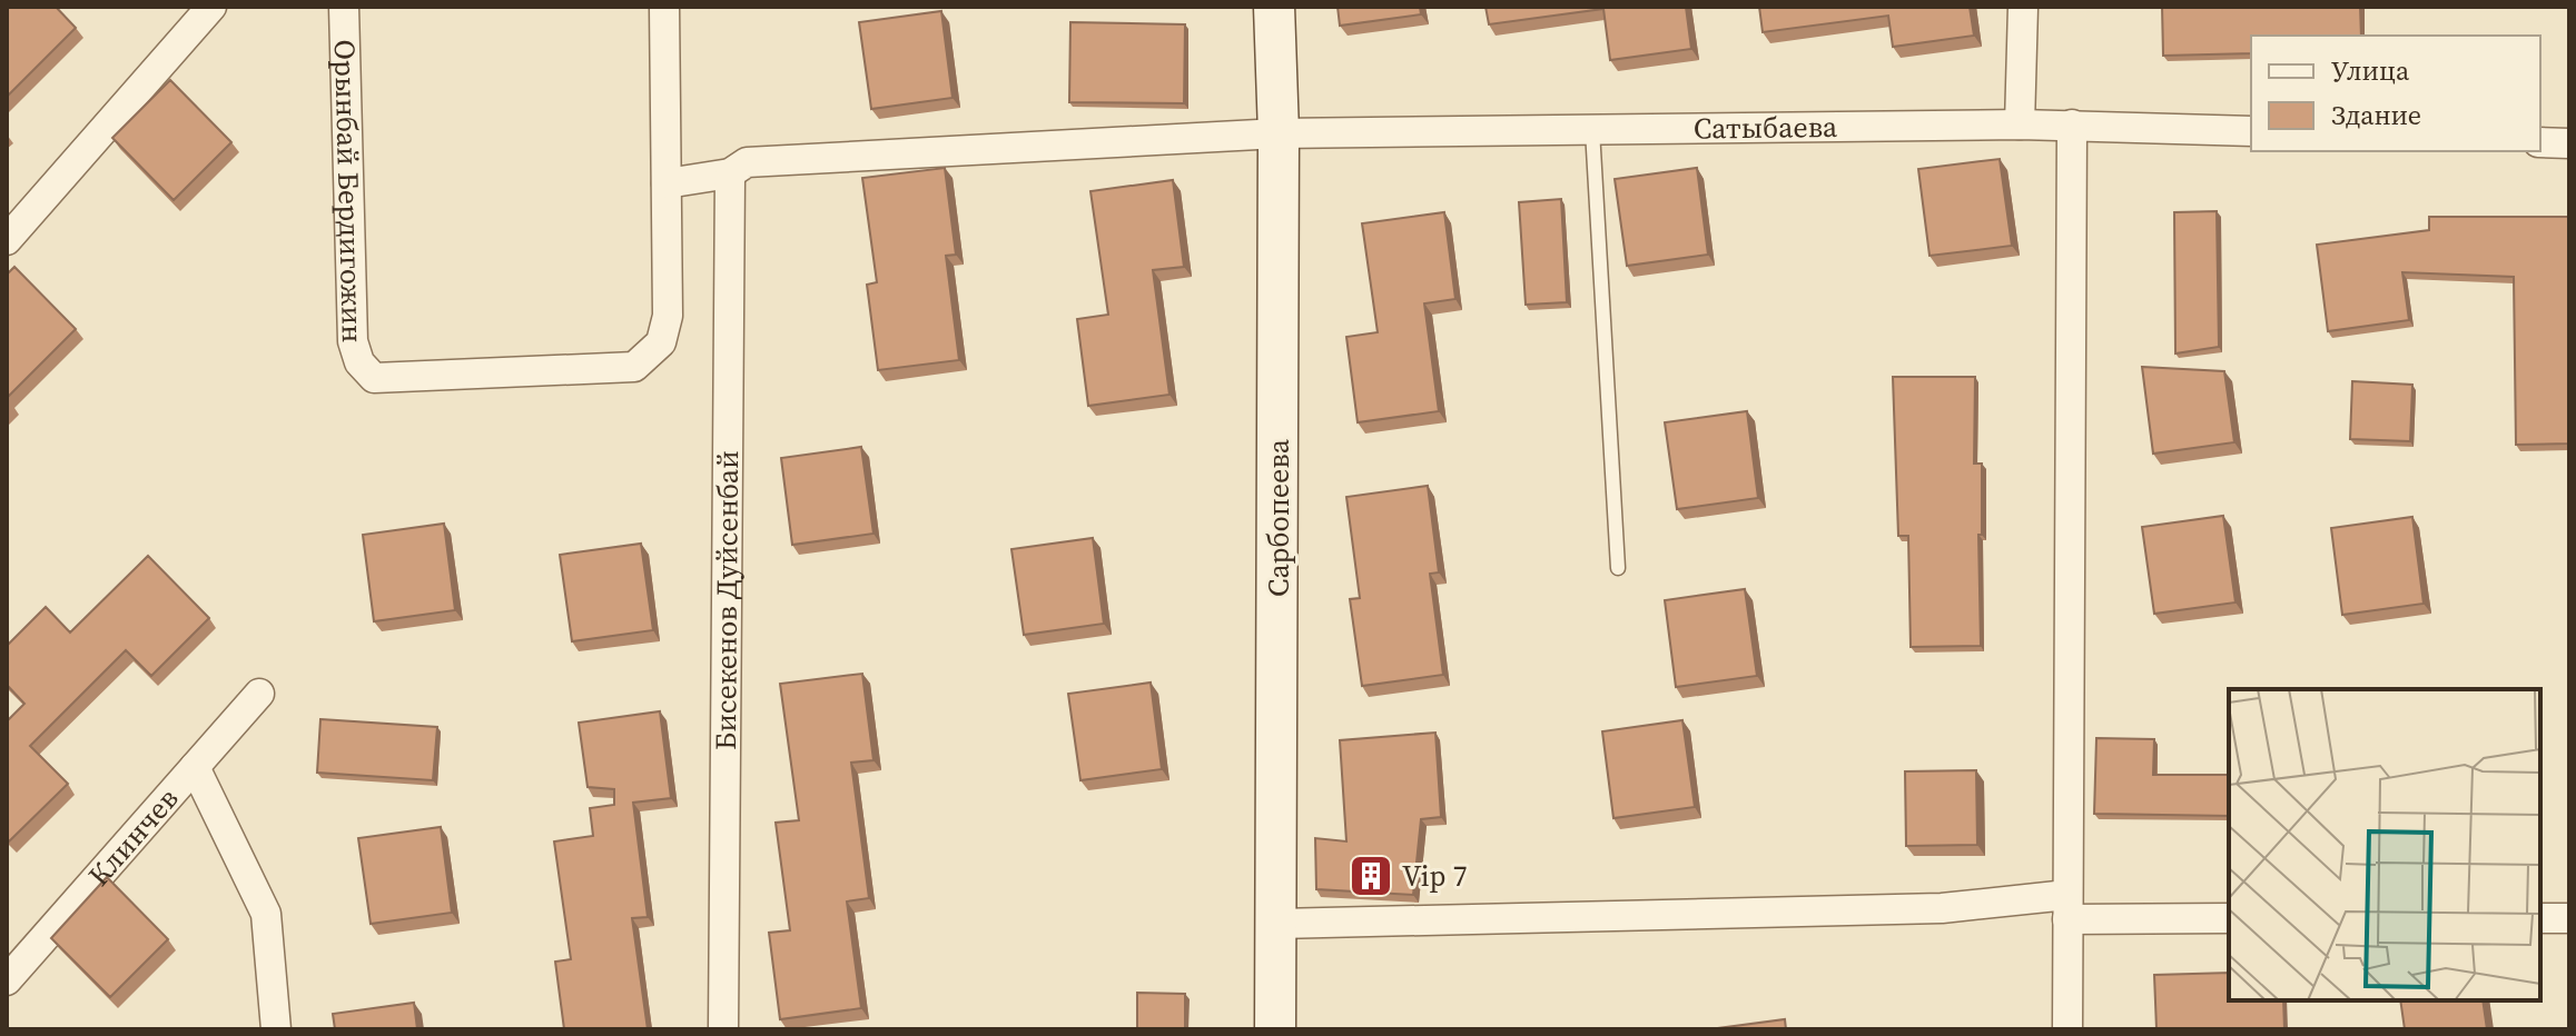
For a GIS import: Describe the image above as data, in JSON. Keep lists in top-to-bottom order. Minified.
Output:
{"streets":{"street":["Сатыбаева","Орынбай Бердигожин","Сарбопеева","Бисекенов Дуйсенбай","Клинчев"]},"crossings":[["Сатыбаева","Орынбай Бердигожин"],["Сатыбаева","Сарбопеева"],["Сатыбаева","Бисекенов Дуйсенбай"]],"places":{"building":["Vip 7"]},"legend":["Улица","Здание"]}
